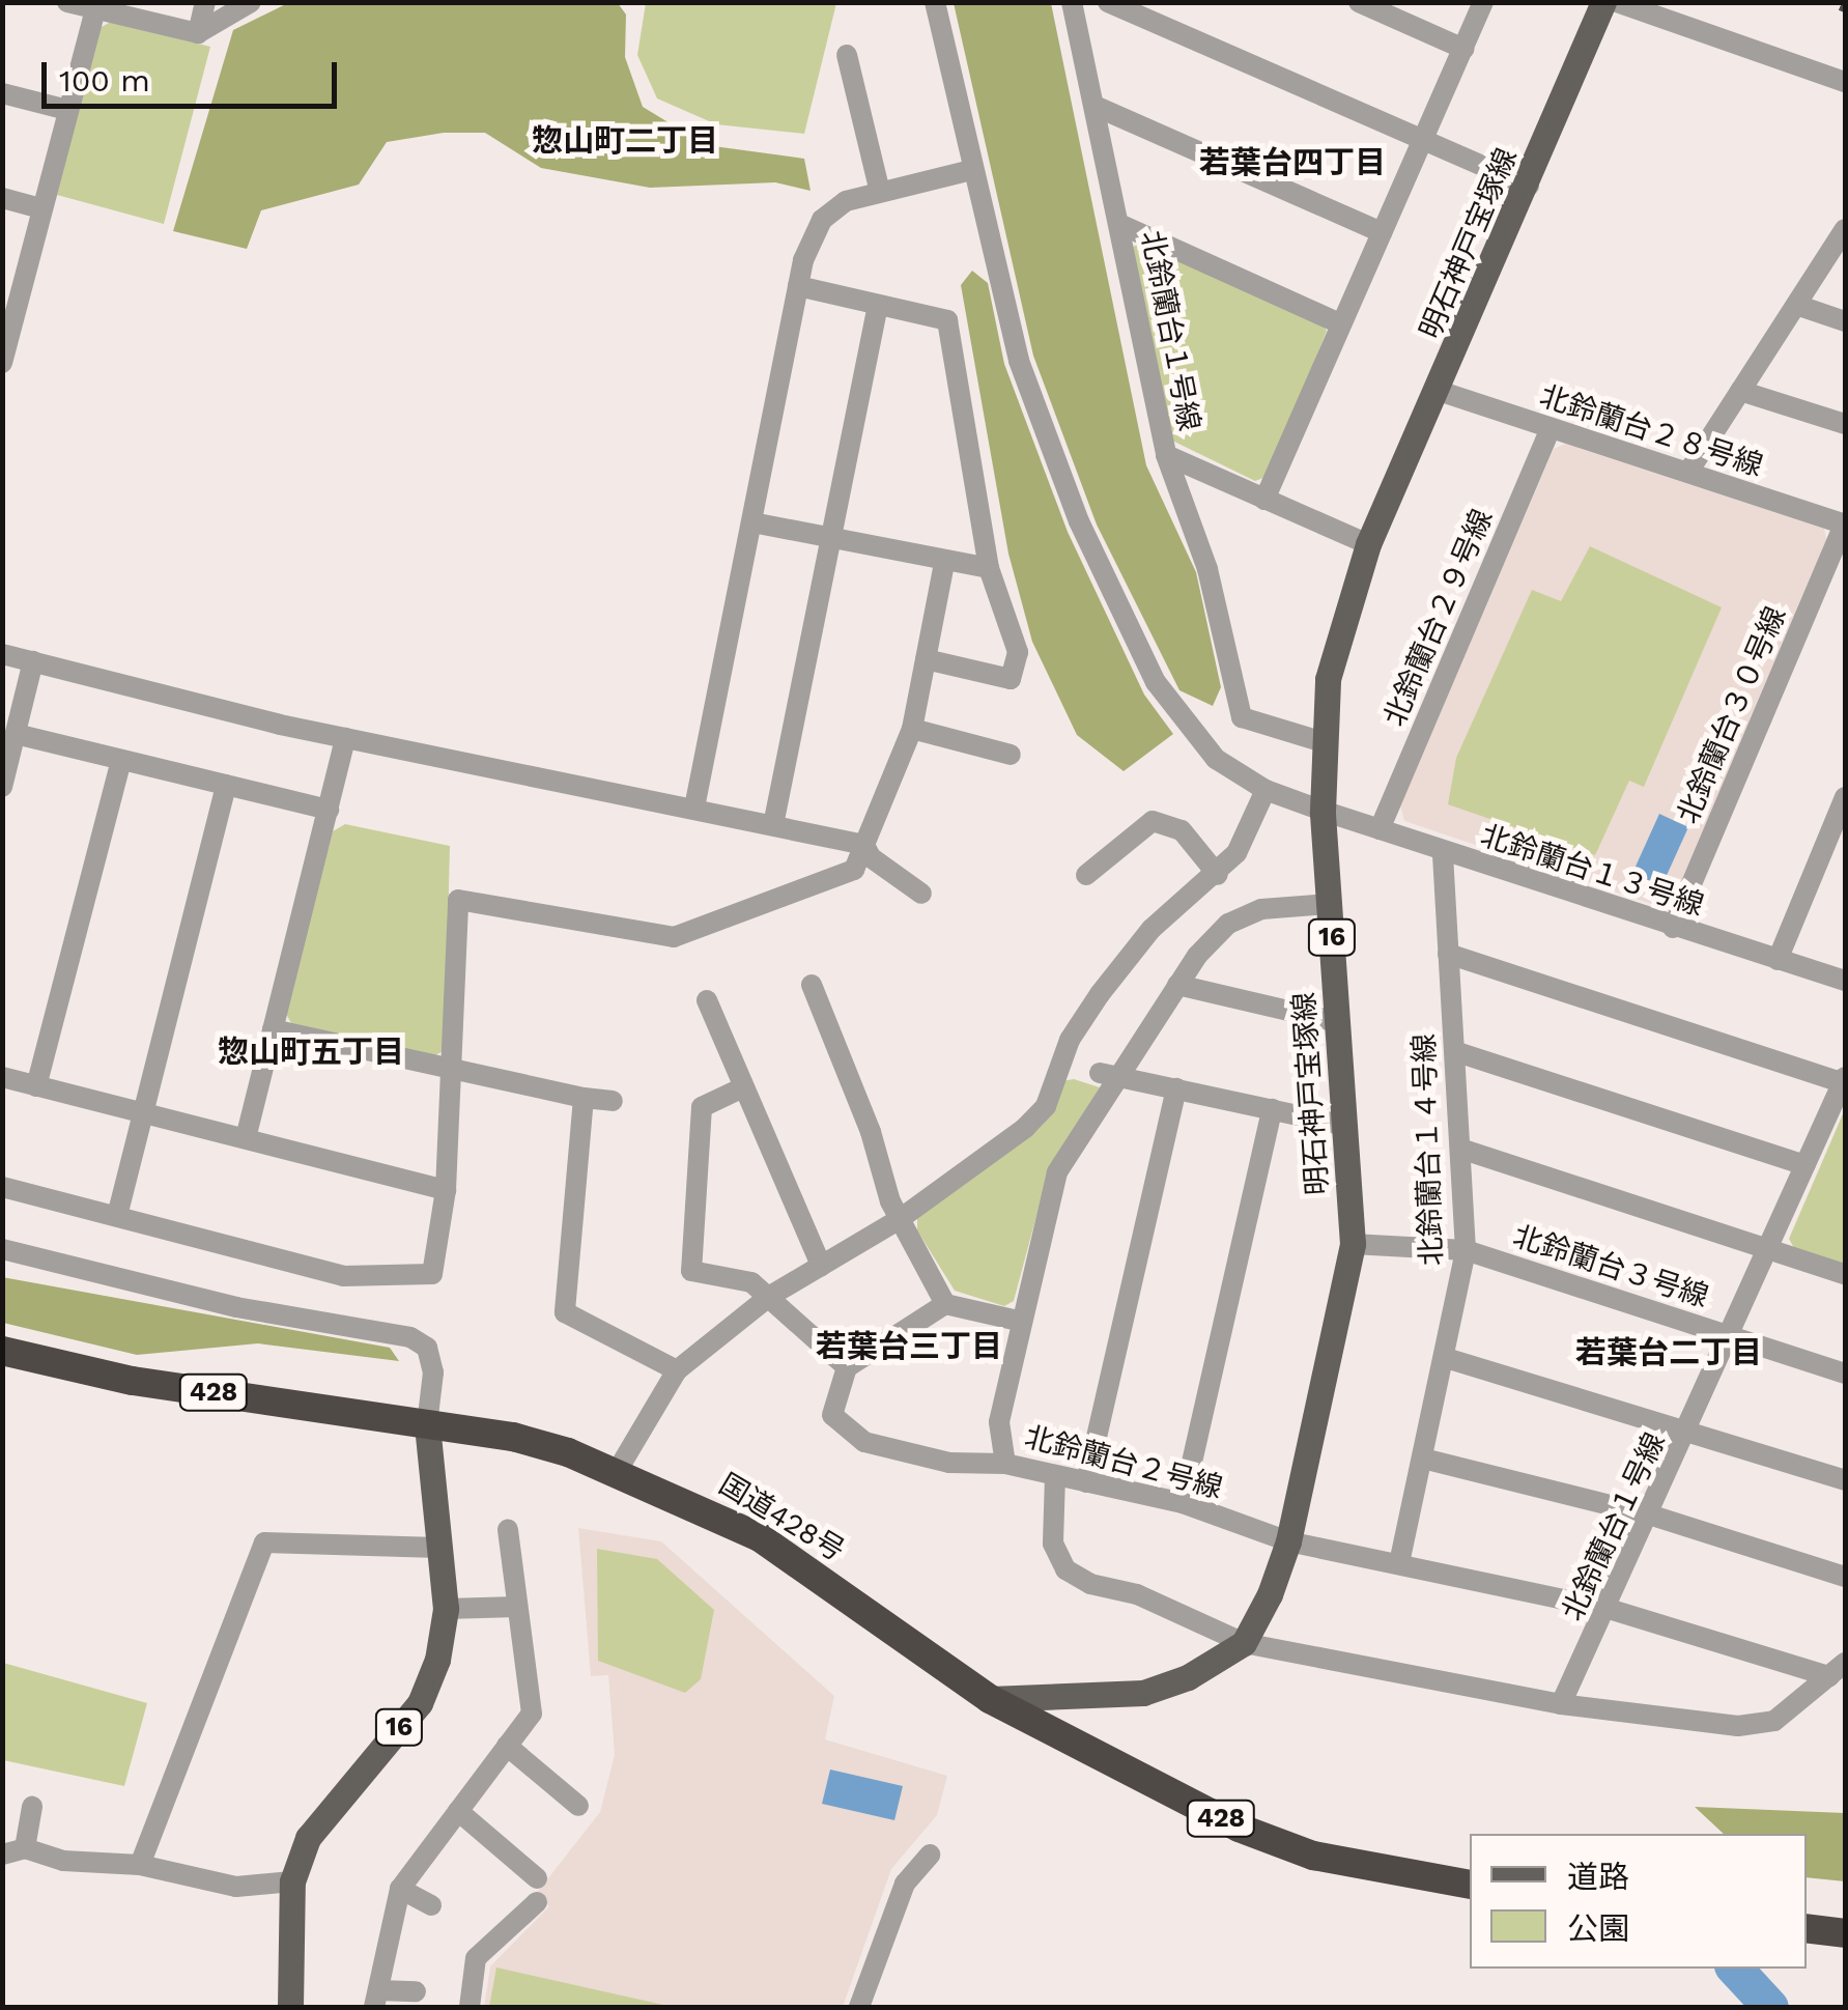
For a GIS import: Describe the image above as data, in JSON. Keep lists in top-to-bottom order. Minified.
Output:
{"streets":{"highway":["428","国道428号"],"main road":["明石神戸宝塚線","16"],"street":["北鈴蘭台１号線","北鈴蘭台２８号線","北鈴蘭台２９号線","北鈴蘭台３０号線","北鈴蘭台１３号線","北鈴蘭台１４号線","北鈴蘭台３号線","北鈴蘭台２号線"]},"crossings":[["明石神戸宝塚線","北鈴蘭台１号線"],["明石神戸宝塚線","北鈴蘭台２８号線"],["明石神戸宝塚線","北鈴蘭台１３号線"],["明石神戸宝塚線","北鈴蘭台３号線"],["明石神戸宝塚線","北鈴蘭台２号線"],["北鈴蘭台１号線","北鈴蘭台３号線"],["北鈴蘭台１号線","北鈴蘭台２号線"],["北鈴蘭台２８号線","北鈴蘭台２９号線"],["北鈴蘭台２８号線","北鈴蘭台３０号線"],["北鈴蘭台２９号線","北鈴蘭台１３号線"],["北鈴蘭台３０号線","北鈴蘭台１３号線"],["北鈴蘭台１３号線","北鈴蘭台１４号線"],["16","国道428号"],["北鈴蘭台１４号線","北鈴蘭台３号線"],["北鈴蘭台１４号線","北鈴蘭台２号線"]],"districts":["惣山町二丁目","若葉台四丁目","惣山町五丁目","若葉台三丁目","若葉台二丁目"],"legend":["道路","公園"],"scale_bar":"100 m"}
